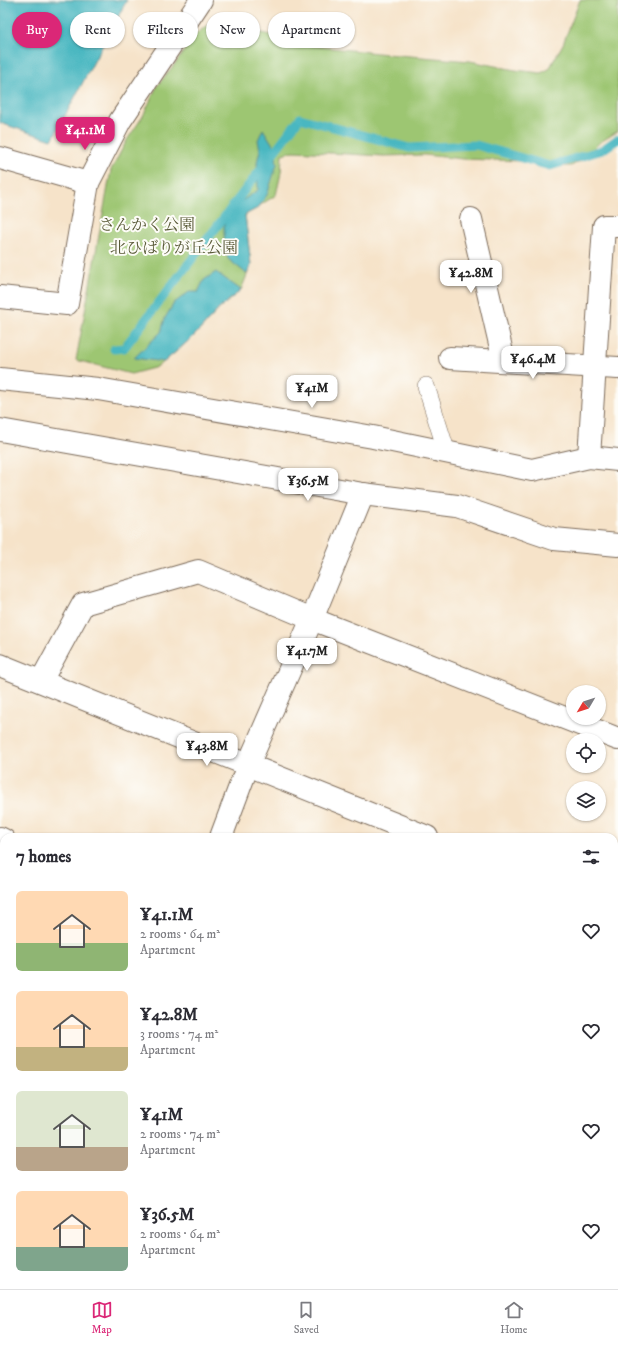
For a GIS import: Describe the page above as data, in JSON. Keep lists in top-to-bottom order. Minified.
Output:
{"parks":["さんかく公園","北ひばりが丘公園"],"north":"bottom left","page":{"chip":["Buy","Rent","Filters","New","Apartment"],"price":["¥41.1M","¥42.8M","¥46.4M","¥41M","¥36.5M","¥41.7M","¥43.8M"],"heading":"7 homes","list":[{"name":"¥41.1M","note":"2 rooms · 64 m² · Apartment"},{"name":"¥42.8M","note":"3 rooms · 74 m² · Apartment"},{"name":"¥41M","note":"2 rooms · 74 m² · Apartment"},{"name":"¥36.5M","note":"2 rooms · 64 m² · Apartment"}],"tabs":["Map","Saved","Home"]}}
